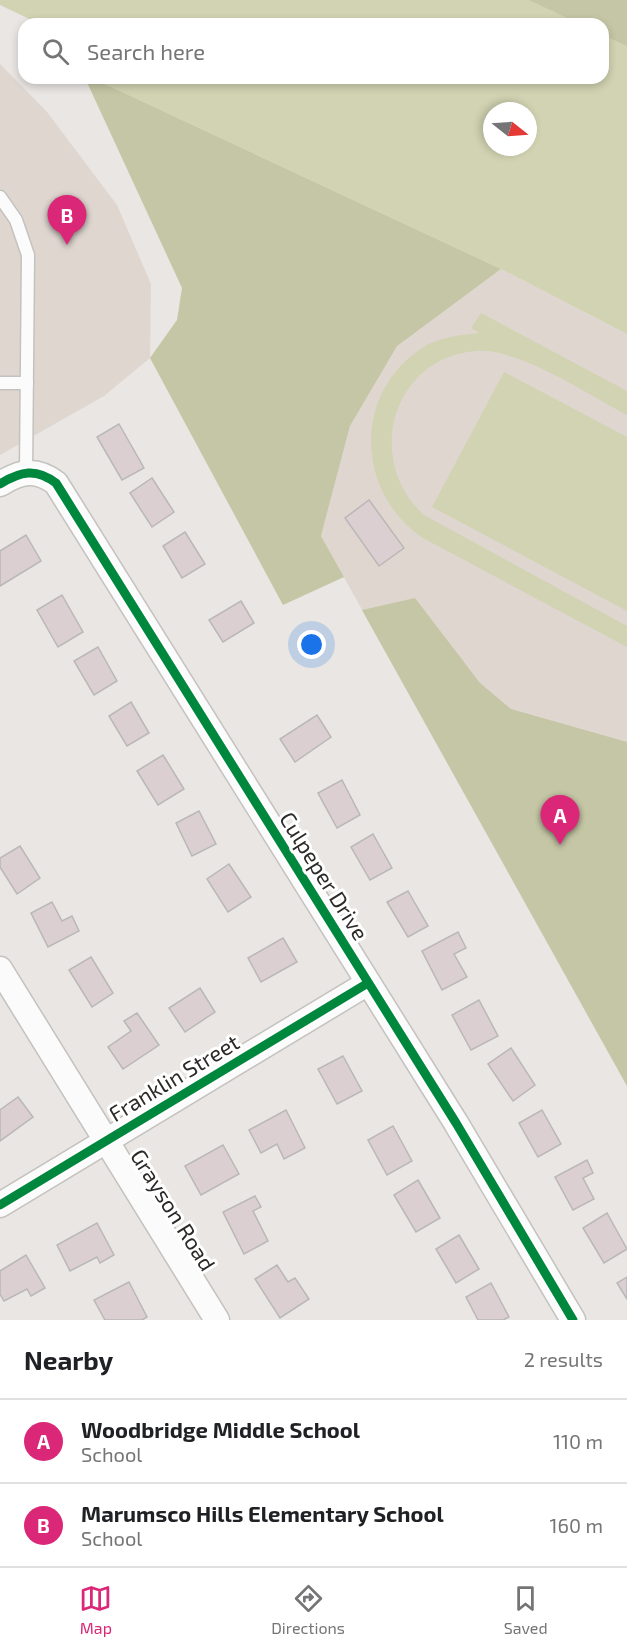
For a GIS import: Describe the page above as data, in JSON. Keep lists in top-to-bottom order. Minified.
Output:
{"streets":{"street":["Culpeper Drive","Franklin Street","Grayson Road"]},"crossings":[["Culpeper Drive","Franklin Street"],["Franklin Street","Grayson Road"]],"north":"right","page":{"search":"Search here","pins":["B","A"],"heading":["Nearby","2 results"],"list":[{"mark":"A","name":"Woodbridge Middle School","note":"School","value":"110 m"},{"mark":"B","name":"Marumsco Hills Elementary School","note":"School","value":"160 m"}],"nav":["Map","Directions","Saved"]}}
